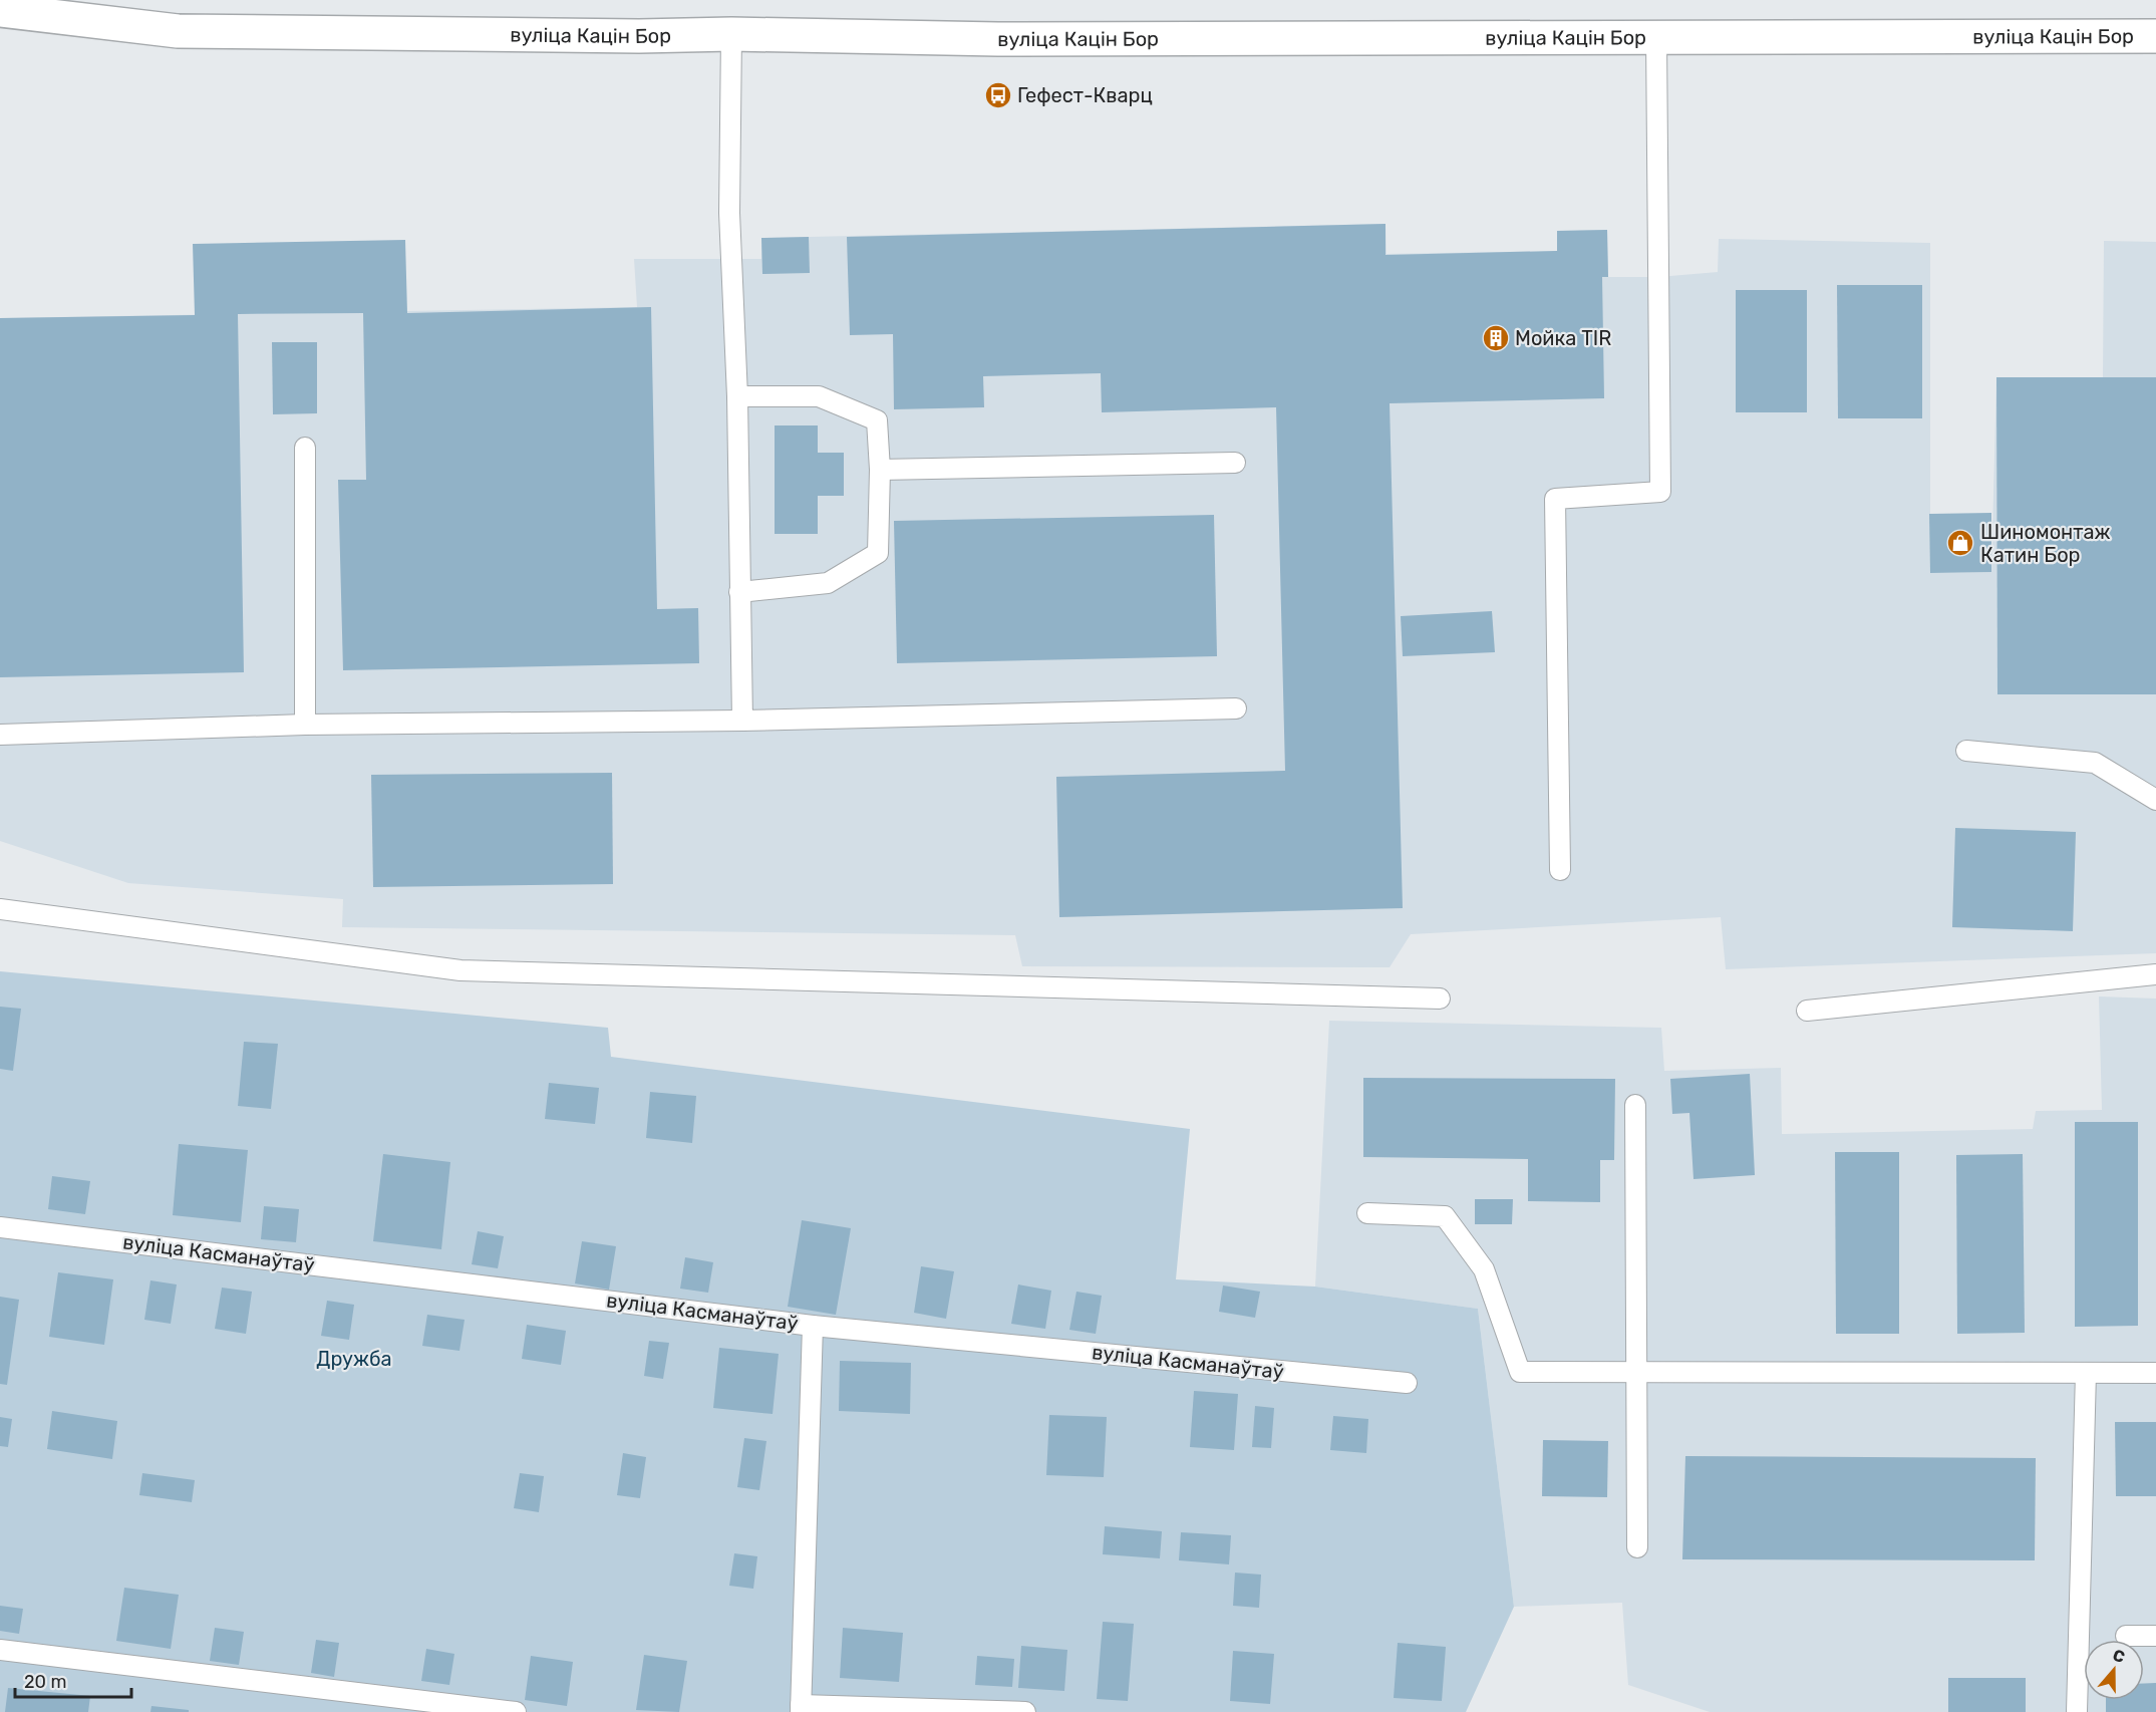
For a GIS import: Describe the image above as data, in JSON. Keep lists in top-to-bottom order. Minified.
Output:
{"streets":{"main road":["вуліца Кацін Бор"],"lane":["вуліца Касманаўтаў"]},"parks":["Дружба"],"places":{"bus stop":["Гефест-Кварц"],"building":["Мойка TIR"],"shop":["Шиномонтаж Катин Бор"]},"scale_bar":"20 m","north":"top"}
